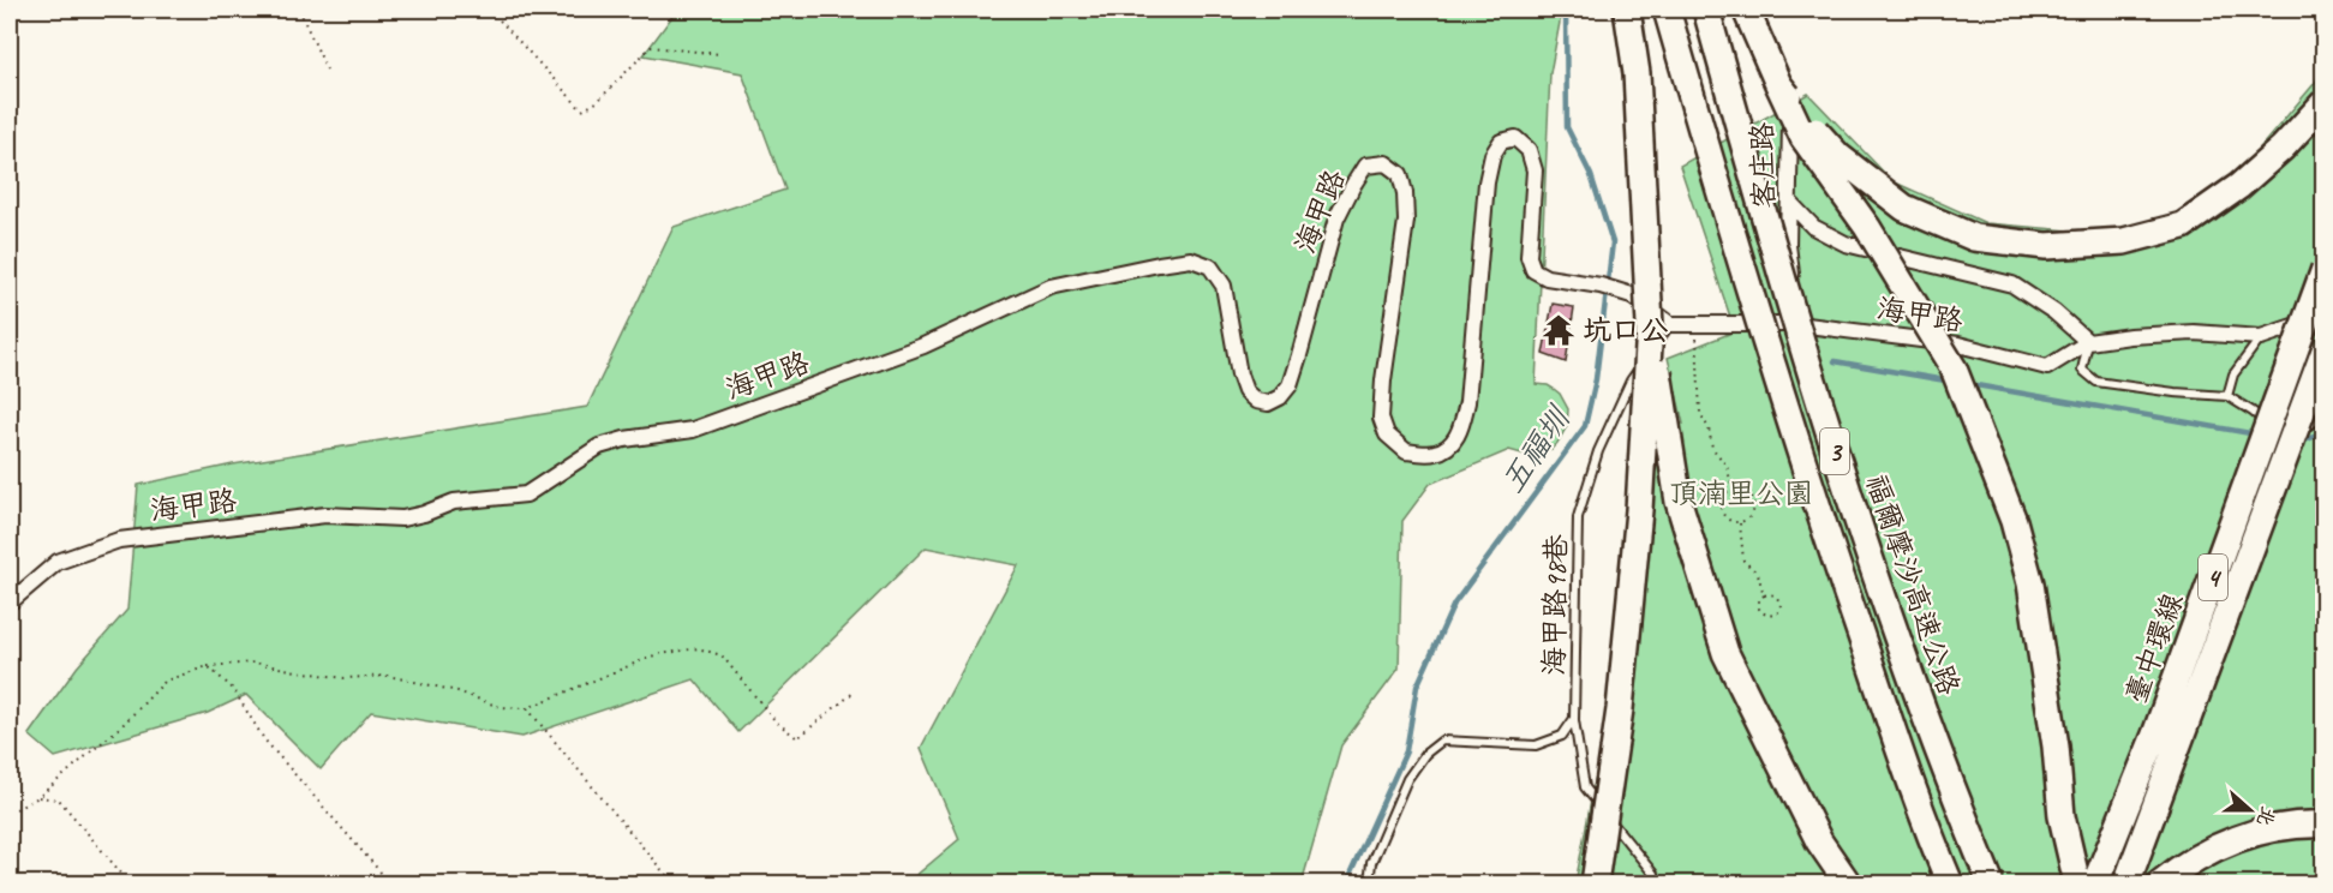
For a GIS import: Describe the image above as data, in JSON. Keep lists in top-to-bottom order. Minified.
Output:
{"streets":{"highway":["3","4","福爾摩沙高速公路","臺中環線"],"street":["客庄路","海甲路"],"lane":["海甲路98巷"]},"crossings":[["客庄路","海甲路"],["海甲路","海甲路98巷"]],"water":["五福圳"],"parks":["頂湳里公園"],"places":{"temple":["坑口公"]},"north":"right"}
